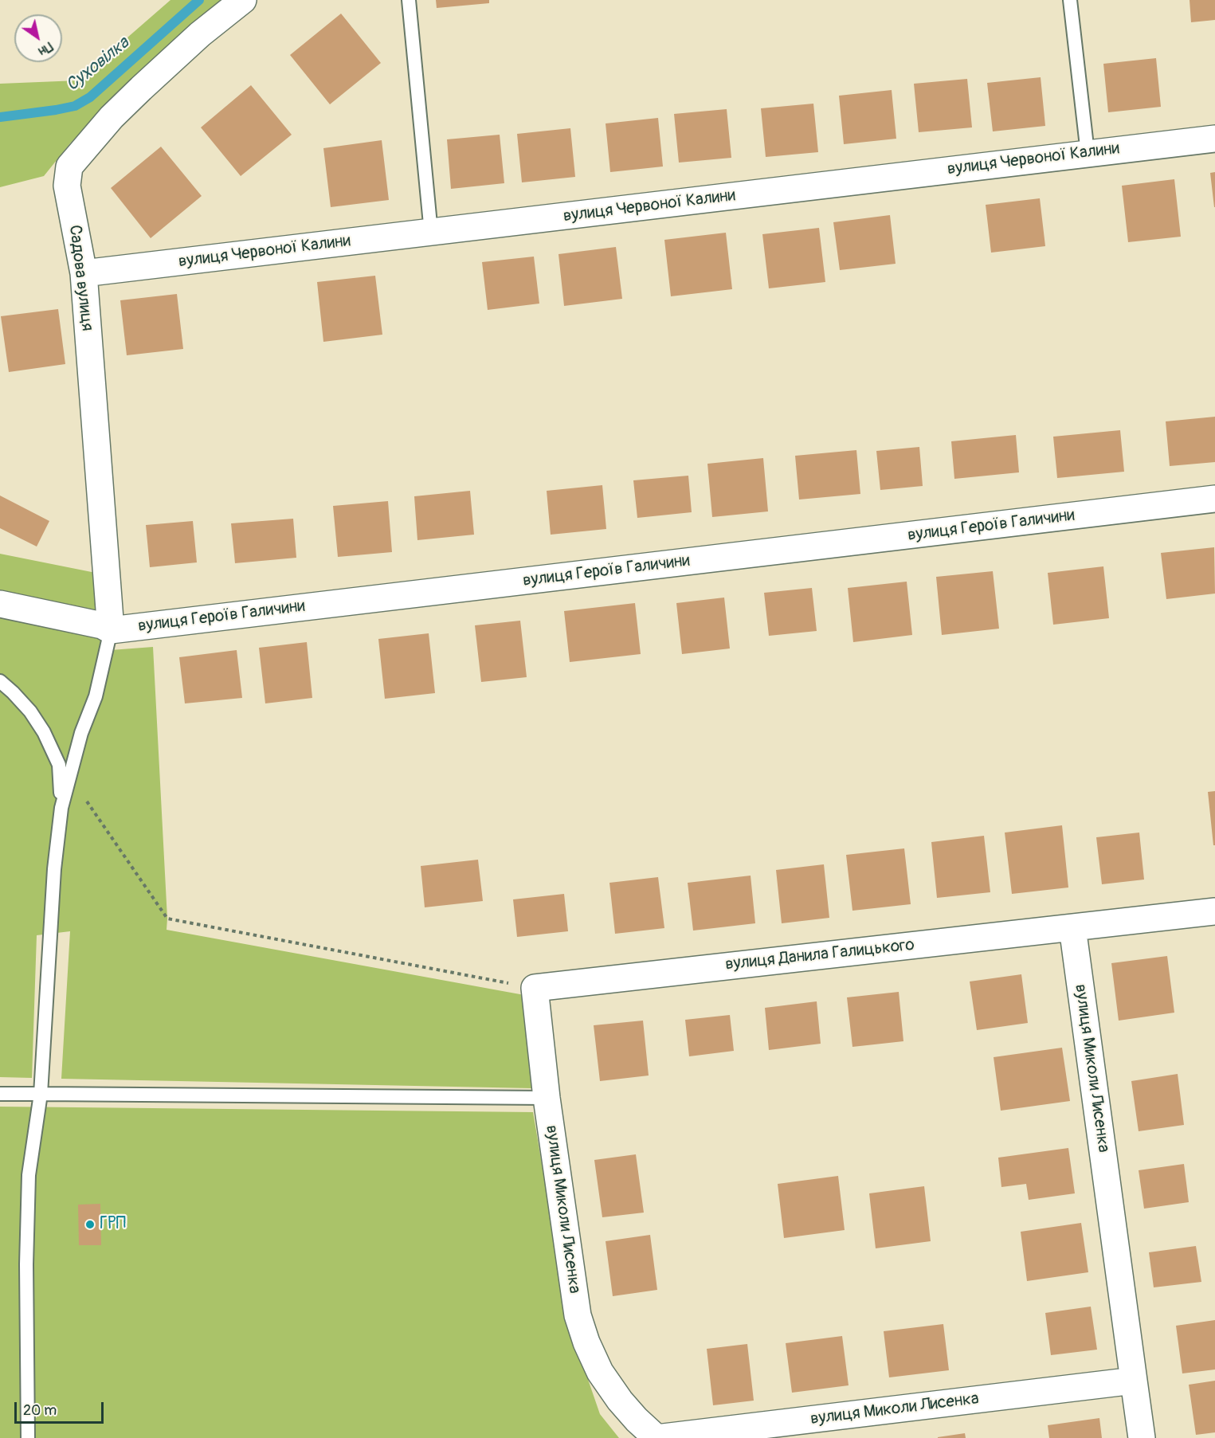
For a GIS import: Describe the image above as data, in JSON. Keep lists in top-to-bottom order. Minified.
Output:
{"streets":{"street":["вулиця Червоної Калини","Садова вулиця","вулиця Героїв Галичини","вулиця Данила Галицького","вулиця Миколи Лисенка"]},"crossings":[["вулиця Червоної Калини","Садова вулиця"],["Садова вулиця","вулиця Героїв Галичини"],["вулиця Данила Галицького","вулиця Миколи Лисенка"]],"water":["Суховілка"],"places":["ГРП"],"scale_bar":"20 m","north":"bottom right"}
